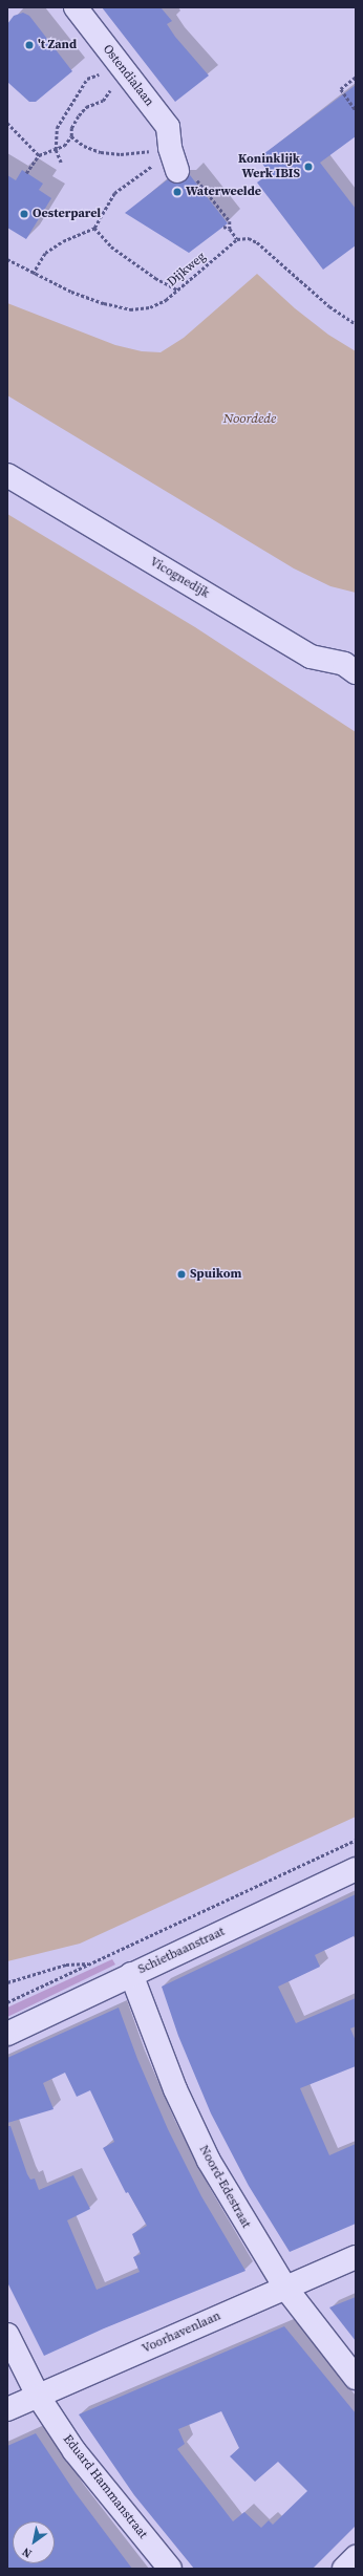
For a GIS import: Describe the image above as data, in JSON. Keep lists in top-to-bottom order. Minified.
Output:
{"streets":{"street":["Ostendialaan","Vicognedijk","Schietbaanstraat","Noord-Edestraat","Voorhavenlaan","Eduard Hammanstraat"],"path":["Dijkweg"]},"crossings":[["Schietbaanstraat","Noord-Edestraat"],["Noord-Edestraat","Voorhavenlaan"],["Voorhavenlaan","Eduard Hammanstraat"]],"water":["Noordede"],"places":["'t Zand","Koninklijk Werk IBIS","Waterweelde","Oesterparel","Spuikom"],"north":"bottom left"}
